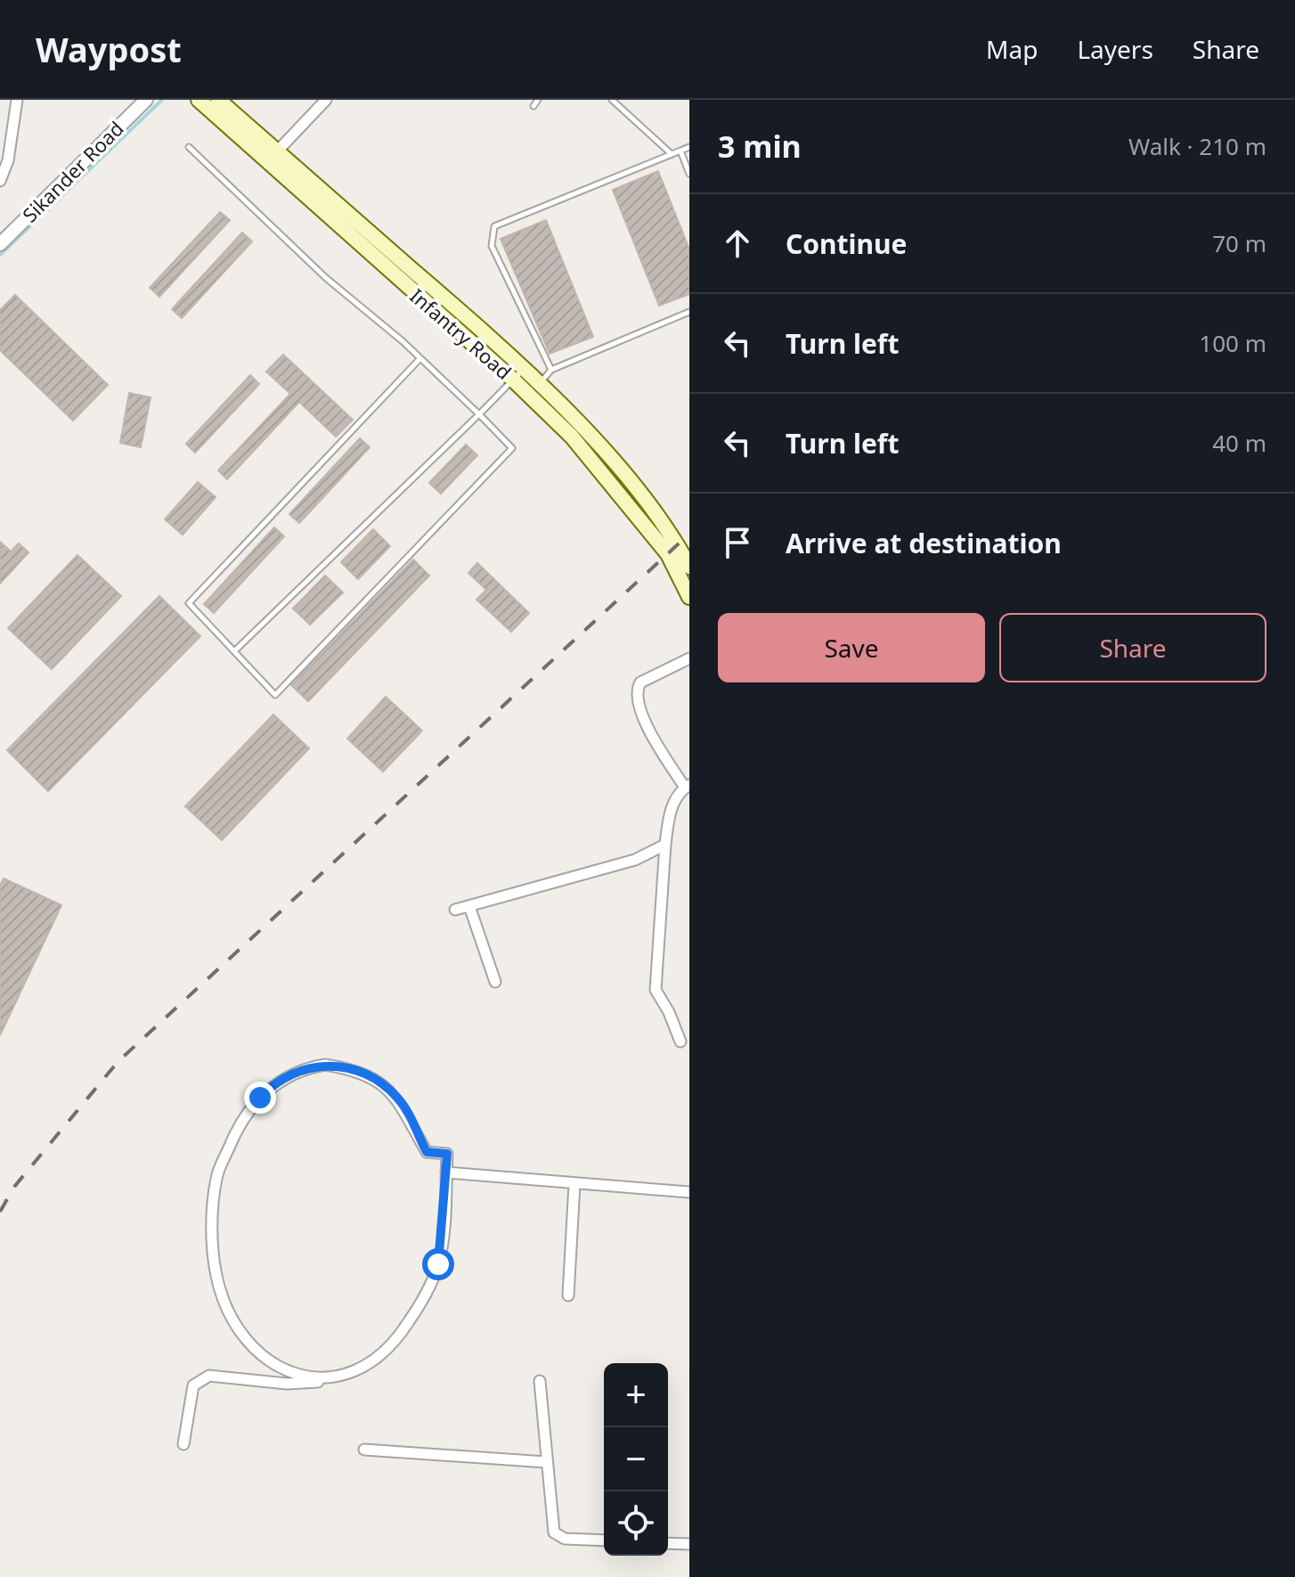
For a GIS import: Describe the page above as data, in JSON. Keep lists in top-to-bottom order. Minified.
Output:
{"streets":{"main road":["Infantry Road"],"street":["Sikander Road"]},"page":{"header":"Waypost","nav":["Map","Layers","Share"],"heading":["3 min","Walk · 210 m"],"list":[["Continue","70 m"],["Turn left","100 m"],["Turn left","40 m"],"Arrive at destination"],"buttons":["Save","Share"],"map_buttons":["+","−"]}}
